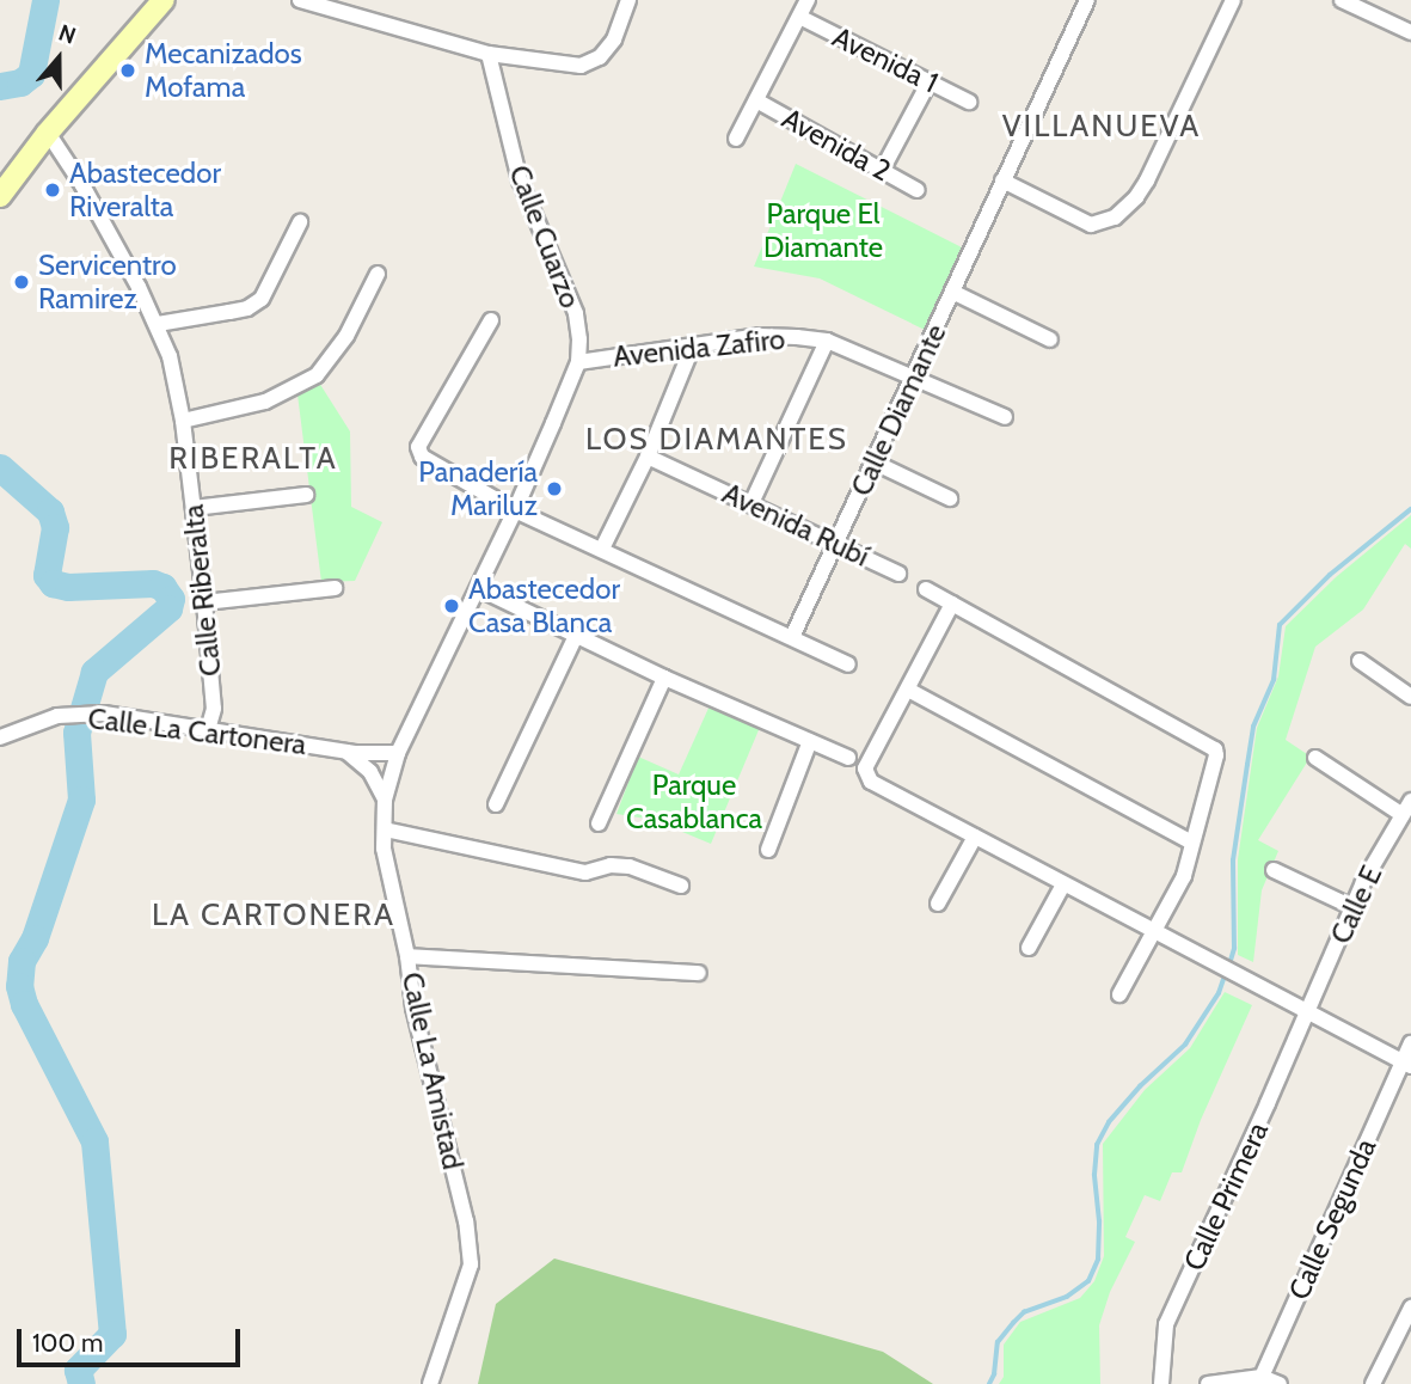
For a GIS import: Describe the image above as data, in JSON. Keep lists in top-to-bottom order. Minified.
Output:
{"streets":{"street":["Avenida 1","Avenida 2","Calle Cuarzo","Avenida Zafiro","Calle Diamante","Avenida Rubí","Calle Riberalta","Calle La Cartonera","Calle E","Calle La Amistad","Calle Primera","Calle Segunda"]},"crossings":[["Calle Cuarzo","Avenida Zafiro"],["Calle Cuarzo","Calle La Amistad"],["Avenida Zafiro","Calle Diamante"],["Calle Diamante","Avenida Rubí"],["Calle Riberalta","Calle La Cartonera"],["Calle La Cartonera","Calle La Amistad"],["Calle E","Calle Primera"]],"districts":["VILLANUEVA","LOS DIAMANTES","RIBERALTA","LA CARTONERA"],"parks":["Parque El Diamante","Parque Casablanca"],"places":["Mecanizados Mofama","Abastecedor Riveralta","Servicentro Ramirez","Panadería Mariluz","Abastecedor Casa Blanca"],"scale_bar":"100 m","north":"top"}
